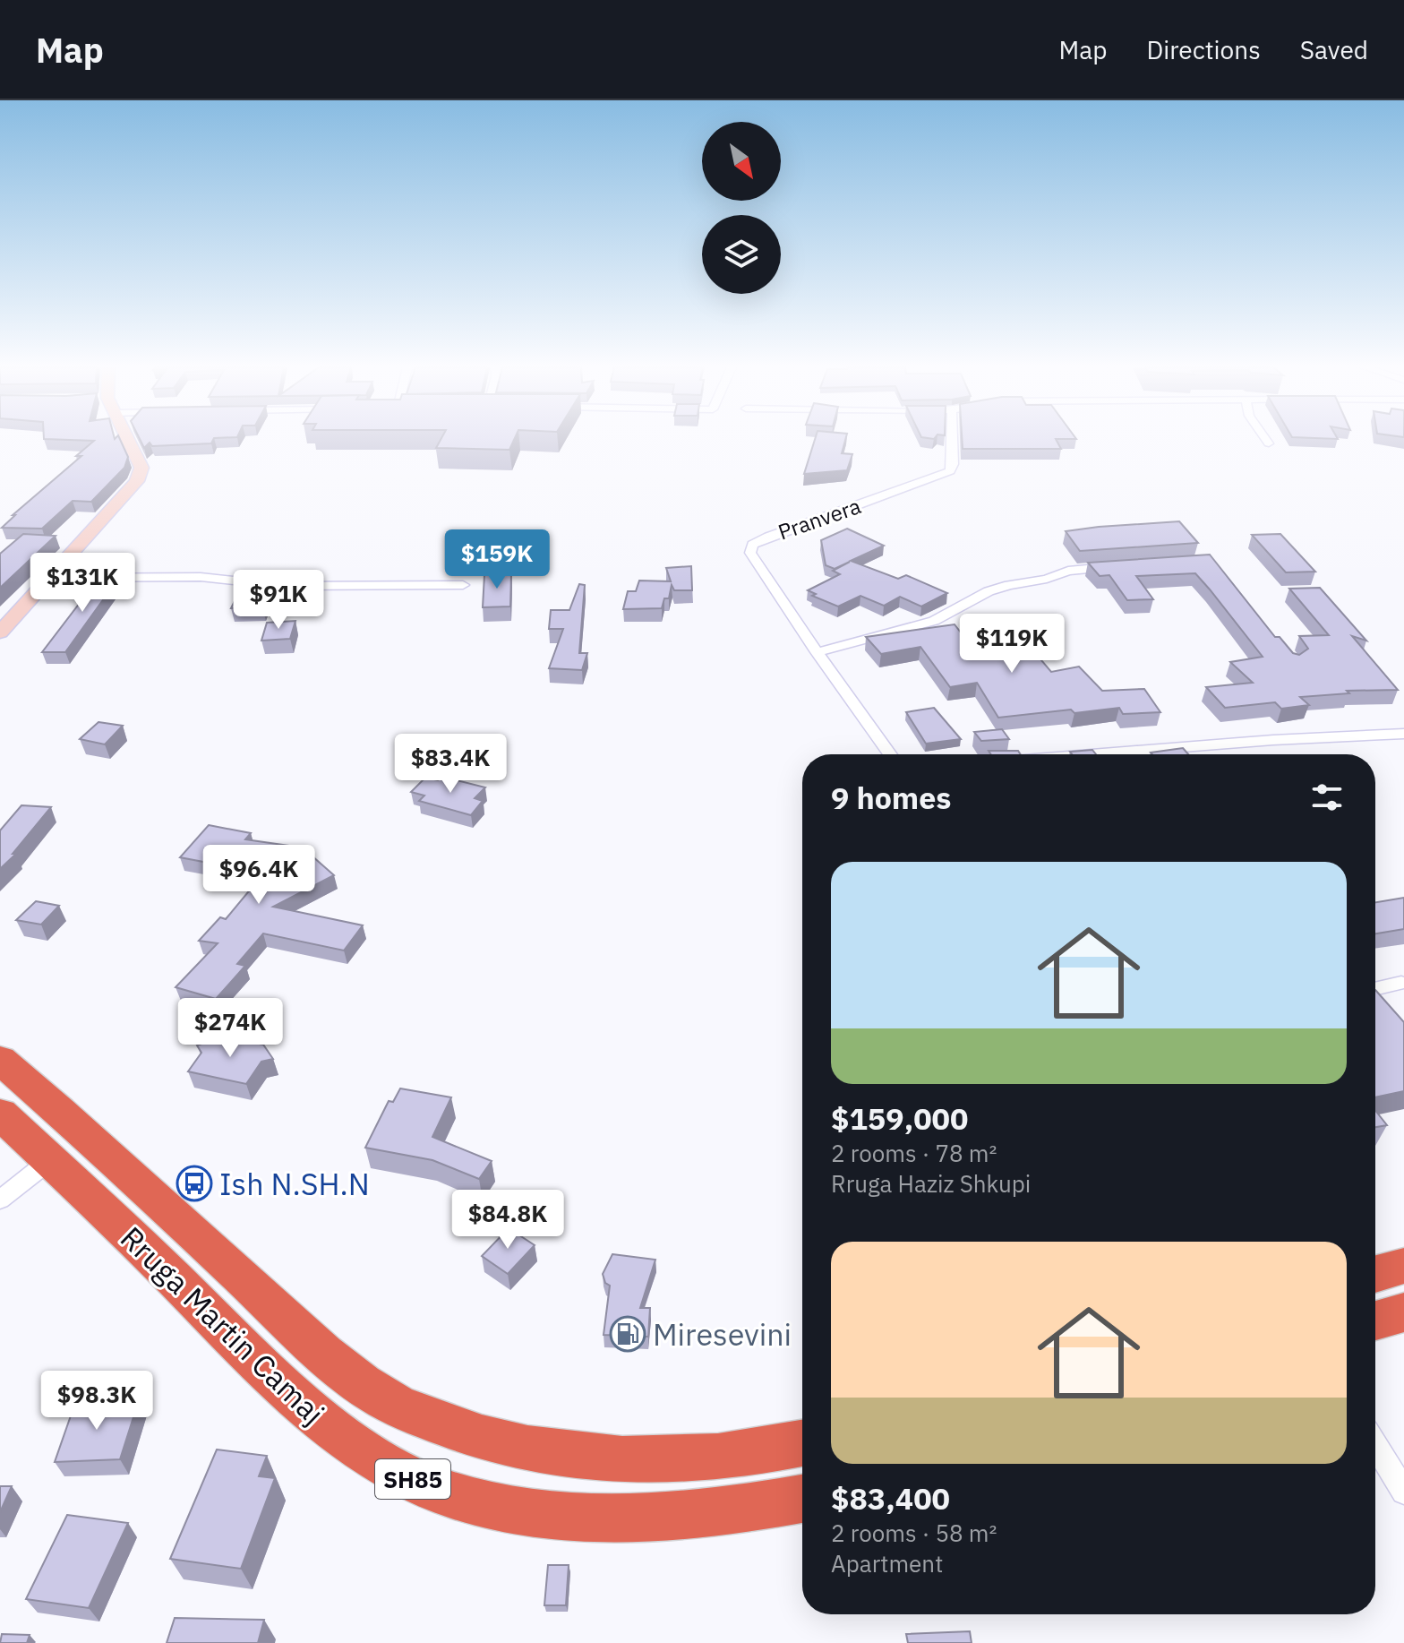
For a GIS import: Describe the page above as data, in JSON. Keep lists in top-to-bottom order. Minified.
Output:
{"streets":{"highway":["Rruga Martin Camaj","SH85"],"street":["Pranvera"]},"places":{"bus stop":["Ish N.SH.N"],"fuel station":["Miresevini"]},"north":"bottom right","page":{"header":"Map","nav":["Map","Directions","Saved"],"price":["$159K","$131K","$91K","$119K","$83.4K","$96.4K","$274K","$84.8K","$98.3K"],"heading":"9 homes","list":[{"name":"$159,000","note":"2 rooms · 78 m² · Rruga Haziz Shkupi"},{"name":"$83,400","note":"2 rooms · 58 m² · Apartment"}]}}
